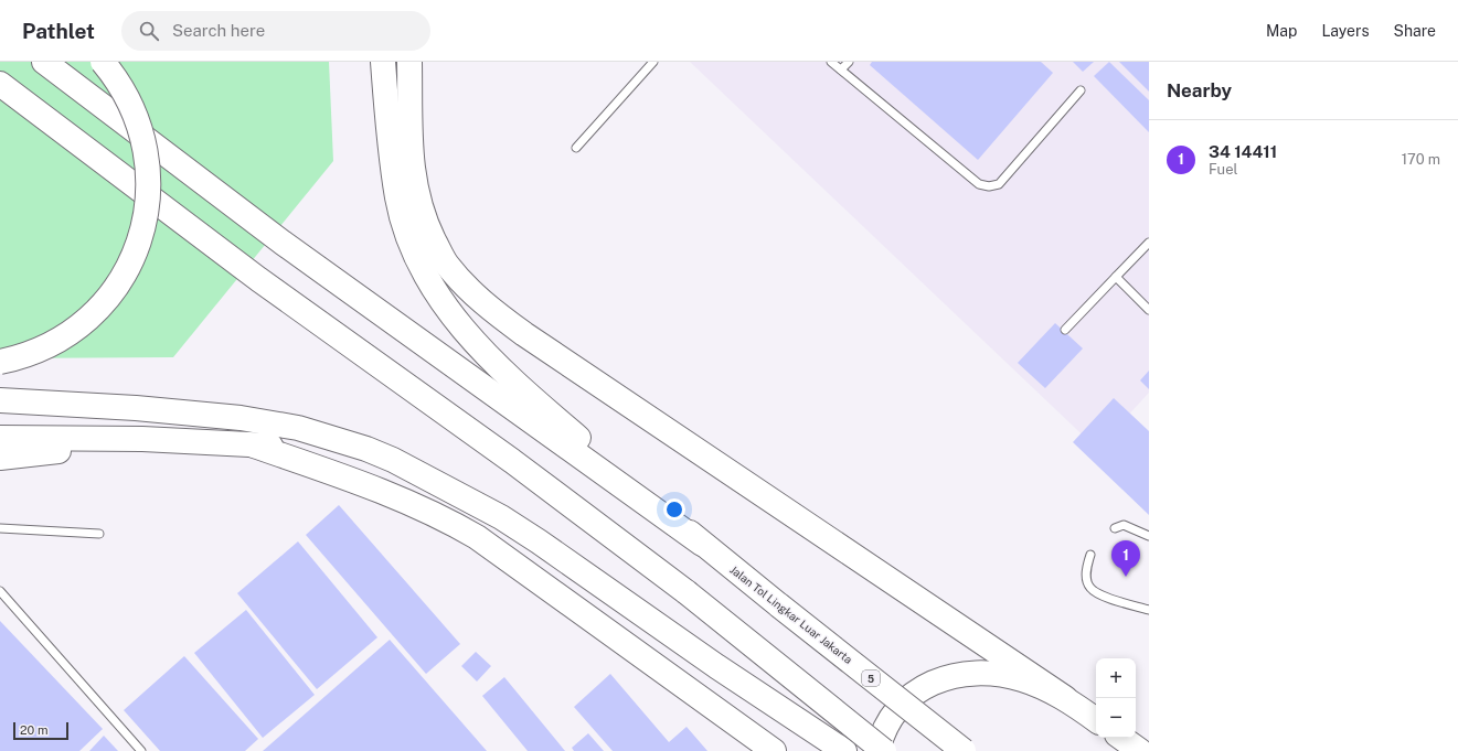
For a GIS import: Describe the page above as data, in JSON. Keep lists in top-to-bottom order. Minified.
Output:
{"streets":{"main road":["Jalan Tol Lingkar Luar Jakarta","5"]},"scale_bar":"20 m","page":{"header":"Pathlet","search":"Search here","nav":["Map","Layers","Share"],"heading":"Nearby","list":[{"mark":"1","name":"34 14411","note":"Fuel","value":"170 m"}],"pins":"1","map_buttons":["+","−"],"scale":"20 m"}}
